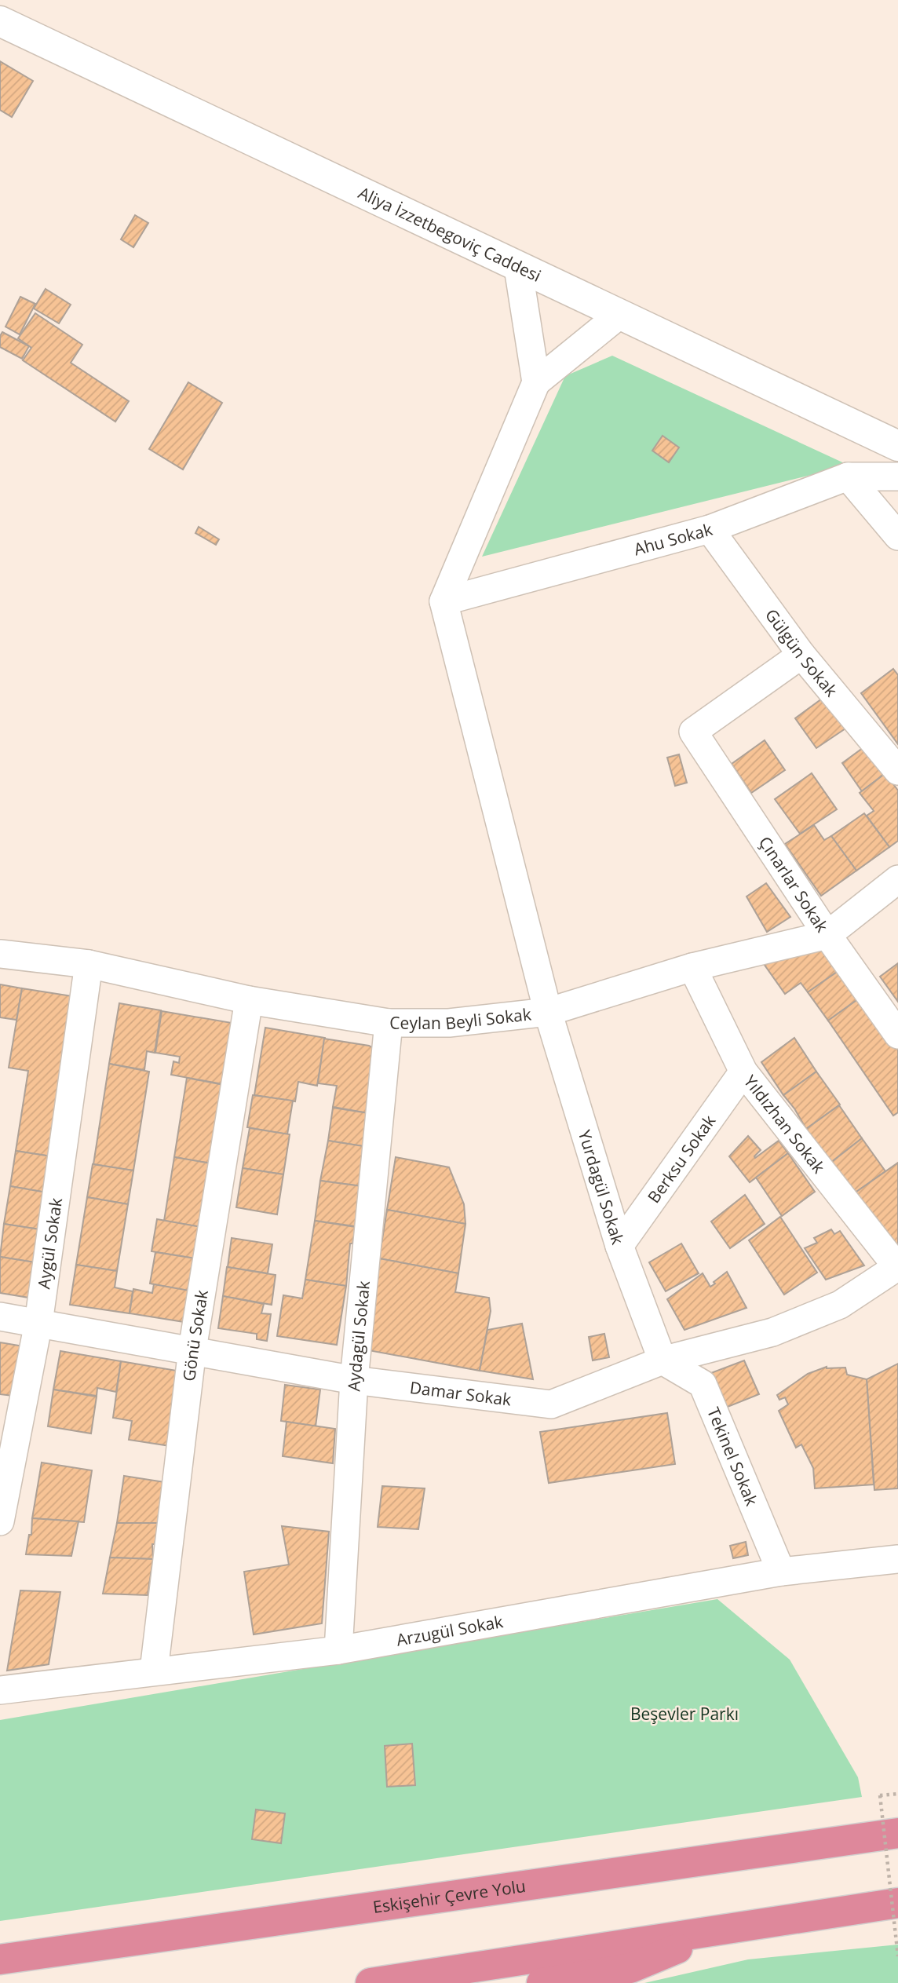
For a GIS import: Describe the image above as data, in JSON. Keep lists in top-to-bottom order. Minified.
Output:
{"streets":{"highway":["Eskişehir Çevre Yolu"],"street":["Aliya İzzetbegoviç Caddesi","Ahu Sokak","Gülgün Sokak","Çınarlar Sokak","Ceylan Beyli Sokak","Yıldızhan Sokak","Berksu Sokak","Yurdagül Sokak","Aygül Sokak","Gönü Sokak","Aydagül Sokak","Damar Sokak","Tekinel Sokak","Arzugül Sokak"]},"crossings":[["Ahu Sokak","Gülgün Sokak"],["Ahu Sokak","Yurdagül Sokak"],["Gülgün Sokak","Çınarlar Sokak"],["Çınarlar Sokak","Ceylan Beyli Sokak"],["Ceylan Beyli Sokak","Yıldızhan Sokak"],["Ceylan Beyli Sokak","Yurdagül Sokak"],["Ceylan Beyli Sokak","Aygül Sokak"],["Ceylan Beyli Sokak","Gönü Sokak"],["Ceylan Beyli Sokak","Aydagül Sokak"],["Yıldızhan Sokak","Berksu Sokak"],["Yıldızhan Sokak","Damar Sokak"],["Berksu Sokak","Yurdagül Sokak"],["Yurdagül Sokak","Damar Sokak"],["Yurdagül Sokak","Tekinel Sokak"],["Aygül Sokak","Damar Sokak"],["Gönü Sokak","Damar Sokak"],["Gönü Sokak","Arzugül Sokak"],["Aydagül Sokak","Damar Sokak"],["Aydagül Sokak","Arzugül Sokak"],["Damar Sokak","Tekinel Sokak"],["Tekinel Sokak","Arzugül Sokak"]],"parks":["Beşevler Parkı"]}
